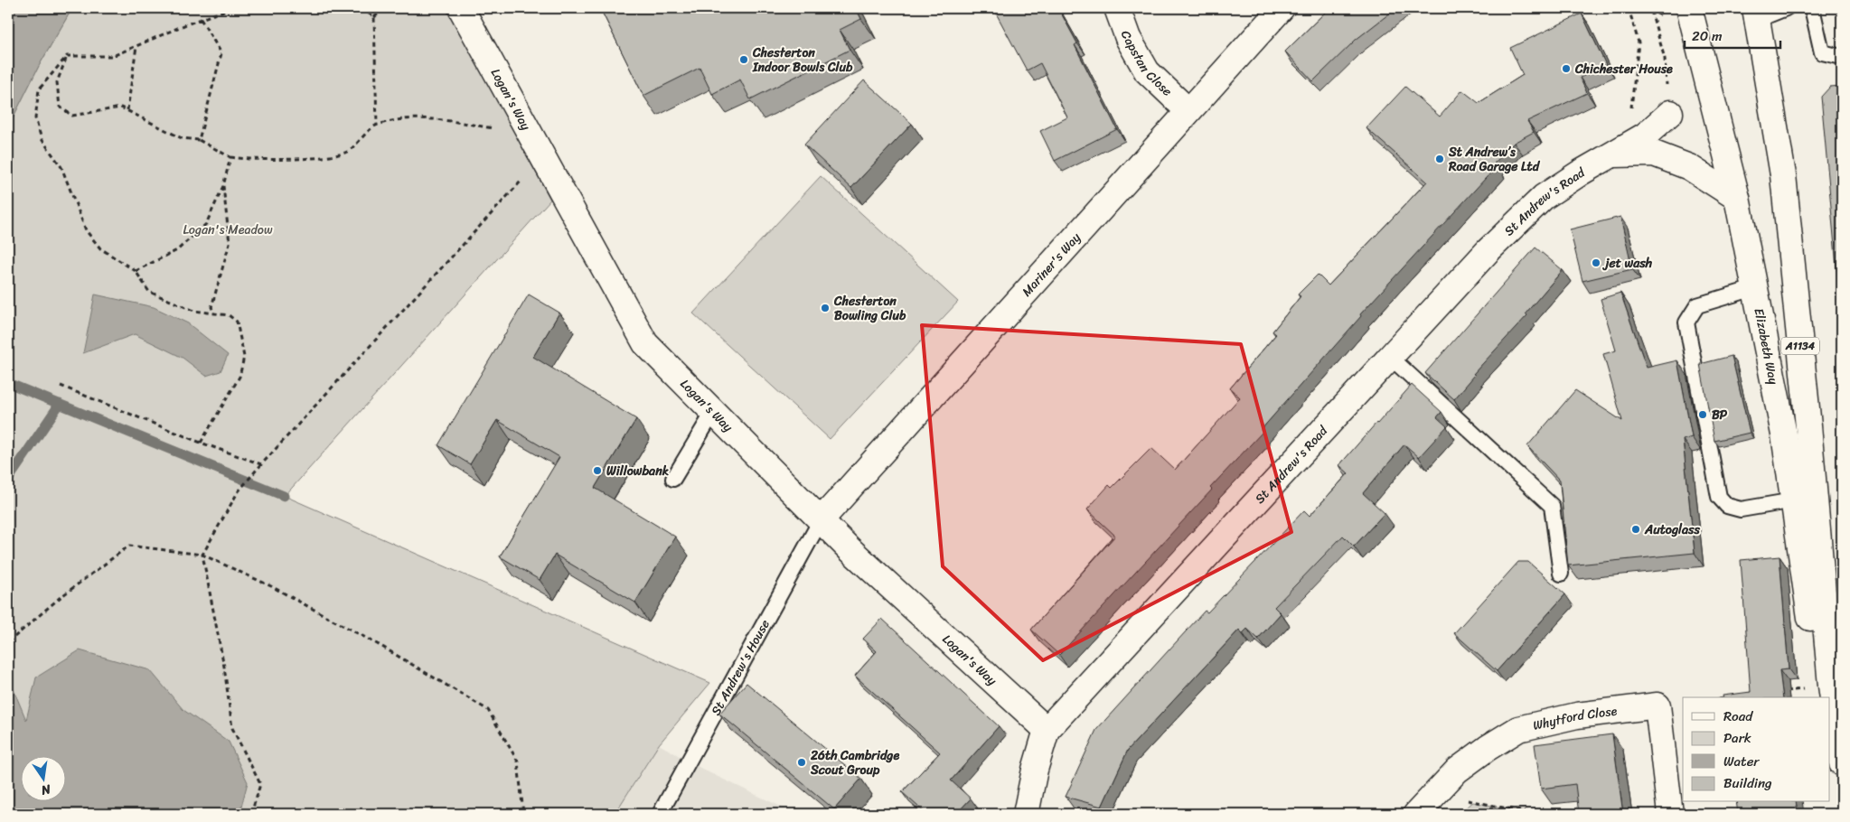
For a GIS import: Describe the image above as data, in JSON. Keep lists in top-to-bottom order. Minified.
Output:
{"streets":{"street":["Capstan Close","Logan's Way","St Andrew's Road","Mariner's Way","Elizabeth Way","A1134","Whytford Close"],"lane":["St Andrew's House"]},"crossings":[["Capstan Close","Mariner's Way"],["Logan's Way","St Andrew's Road"],["Logan's Way","Mariner's Way"],["Logan's Way","St Andrew's House"],["St Andrew's Road","Elizabeth Way"],["Mariner's Way","St Andrew's House"]],"parks":["Logan's Meadow"],"places":["Chesterton Indoor Bowls Club","Chichester House","St Andrew’s Road Garage Ltd","jet wash","Chesterton Bowling Club","BP","Willowbank","Autoglass","26th Cambridge Scout Group"],"legend":["Road","Park","Water","Building"],"scale_bar":"20 m","north":"bottom"}
